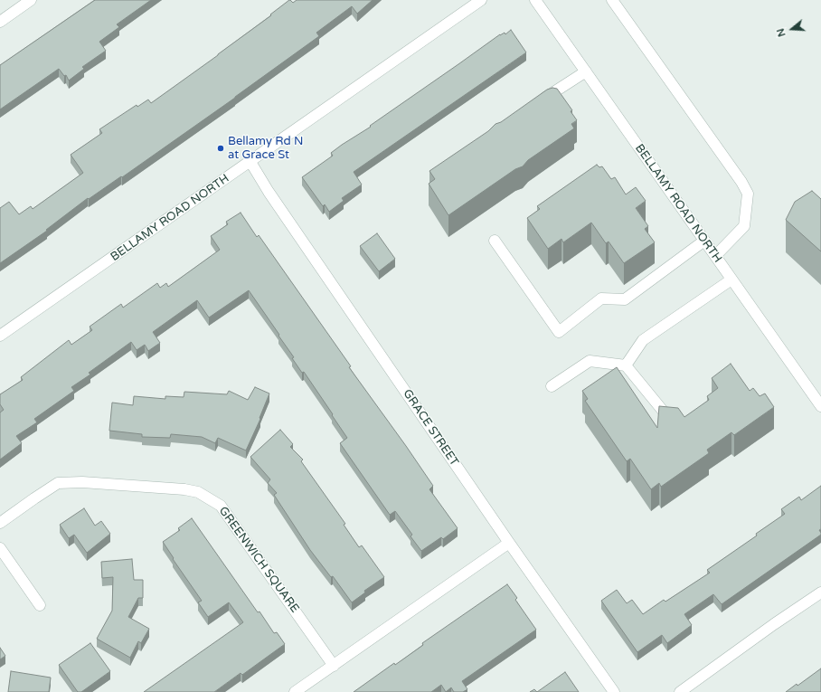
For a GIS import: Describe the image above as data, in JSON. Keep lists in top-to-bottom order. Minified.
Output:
{"streets":{"street":["BELLAMY ROAD NORTH","GRACE STREET","GREENWICH SQUARE"]},"crossings":[["BELLAMY ROAD NORTH","GRACE STREET"]],"places":["Bellamy Rd N at Grace St"],"north":"left"}
